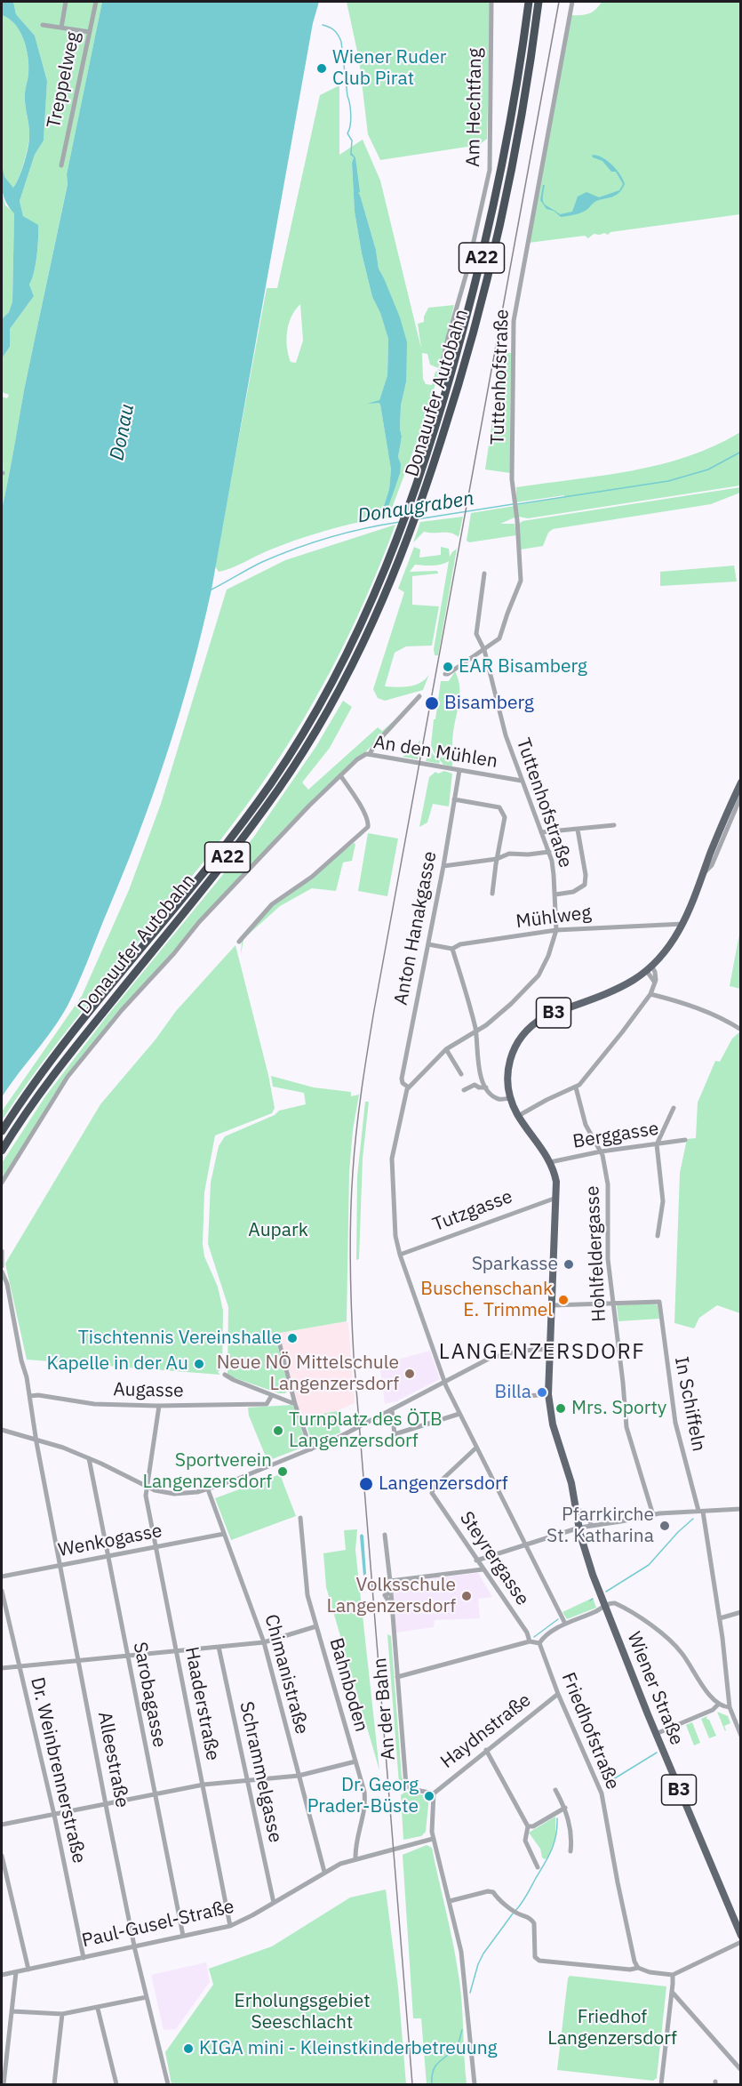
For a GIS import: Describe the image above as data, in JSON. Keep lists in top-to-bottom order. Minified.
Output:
{"streets":{"highway":["A22","Donauufer Autobahn"],"main road":["B3","Wiener Straße"],"street":["Treppelweg","Am Hechtfang","Tuttenhofstraße","An den Mühlen","Mühlweg","Anton Hanakgasse","Berggasse","Tutzgasse","Hohlfeldergasse","Augasse","In Schiffeln","Wenkogasse","Steyrergasse","Chimanistraße","Bahnboden","Sarobagasse","Haaderstraße","An der Bahn","Haydnstraße","Friedhofstraße","Alleestraße","Dr. Weinbrennerstraße","Schrammelgasse","Paul-Gusel-Straße"]},"crossings":[["Tuttenhofstraße","An den Mühlen"],["Tuttenhofstraße","Mühlweg"],["Tuttenhofstraße","Anton Hanakgasse"],["An den Mühlen","Anton Hanakgasse"],["Mühlweg","Anton Hanakgasse"],["Mühlweg","B3"],["B3","Berggasse"],["B3","Tutzgasse"],["B3","Wiener Straße"],["Berggasse","Hohlfeldergasse"],["Hohlfeldergasse","In Schiffeln"],["Augasse","Haaderstraße"],["Augasse","Alleestraße"],["Wenkogasse","Chimanistraße"],["Wenkogasse","Sarobagasse"],["Wenkogasse","Haaderstraße"],["Wenkogasse","Alleestraße"],["Chimanistraße","Paul-Gusel-Straße"],["Bahnboden","Paul-Gusel-Straße"],["Sarobagasse","Paul-Gusel-Straße"],["Haaderstraße","Paul-Gusel-Straße"],["An der Bahn","Haydnstraße"],["Haydnstraße","Friedhofstraße"],["Alleestraße","Paul-Gusel-Straße"],["Dr. Weinbrennerstraße","Paul-Gusel-Straße"],["Schrammelgasse","Paul-Gusel-Straße"]],"districts":["LANGENZERSDORF"],"water":["Donau","Donaugraben"],"parks":["Aupark","Erholungsgebiet Seeschlacht","Friedhof Langenzersdorf"],"places":["Wiener Ruder Club Pirat","EAR Bisamberg","Bisamberg","Sparkasse","Buschenschank E. Trimmel","Tischtennis Vereinshalle","Kapelle in der Au","Neue NÖ Mittelschule Langenzersdorf","Billa","Mrs. Sporty","Turnplatz des ÖTB Langenzersdorf","Sportverein Langenzersdorf","Langenzersdorf","Pfarrkirche St. Katharina","Volksschule Langenzersdorf","Dr. Georg Prader-Büste","KIGA mini - Kleinstkinderbetreuung"]}
